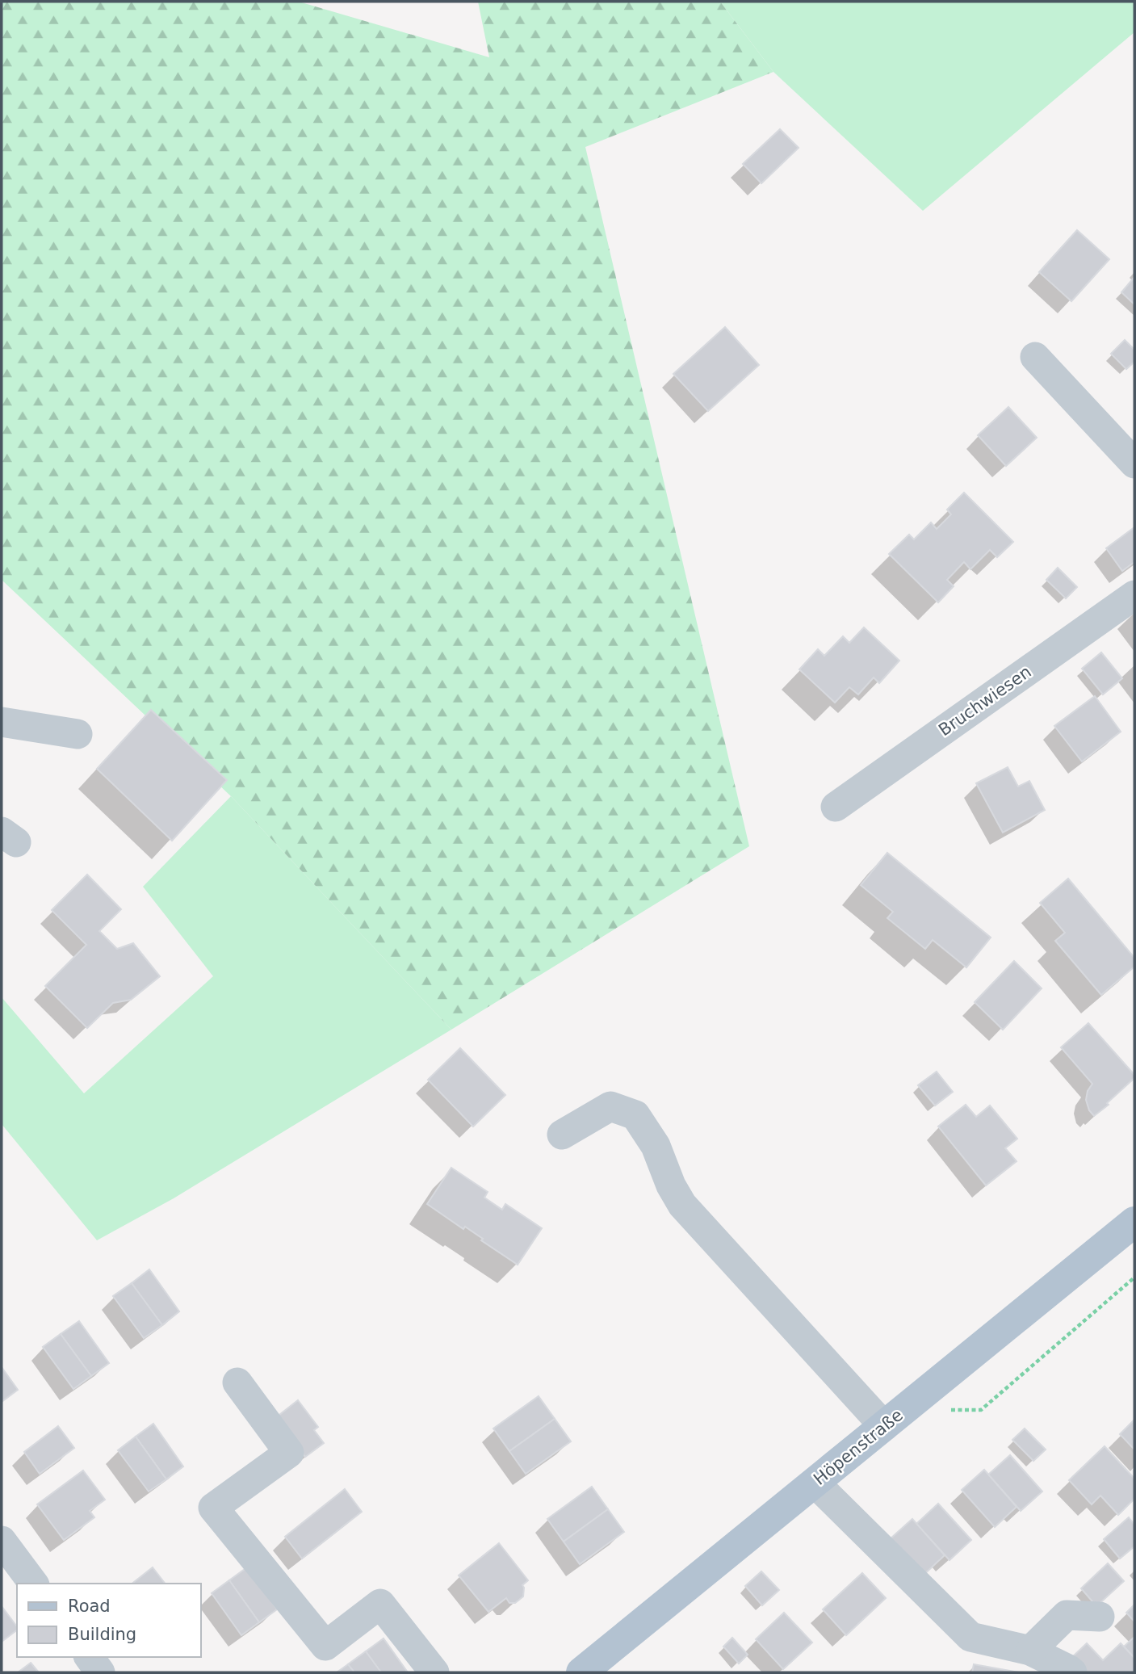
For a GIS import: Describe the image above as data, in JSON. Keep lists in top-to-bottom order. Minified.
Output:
{"streets":{"main road":["Höpenstraße"],"street":["Bruchwiesen"]},"legend":["Road","Building"]}
